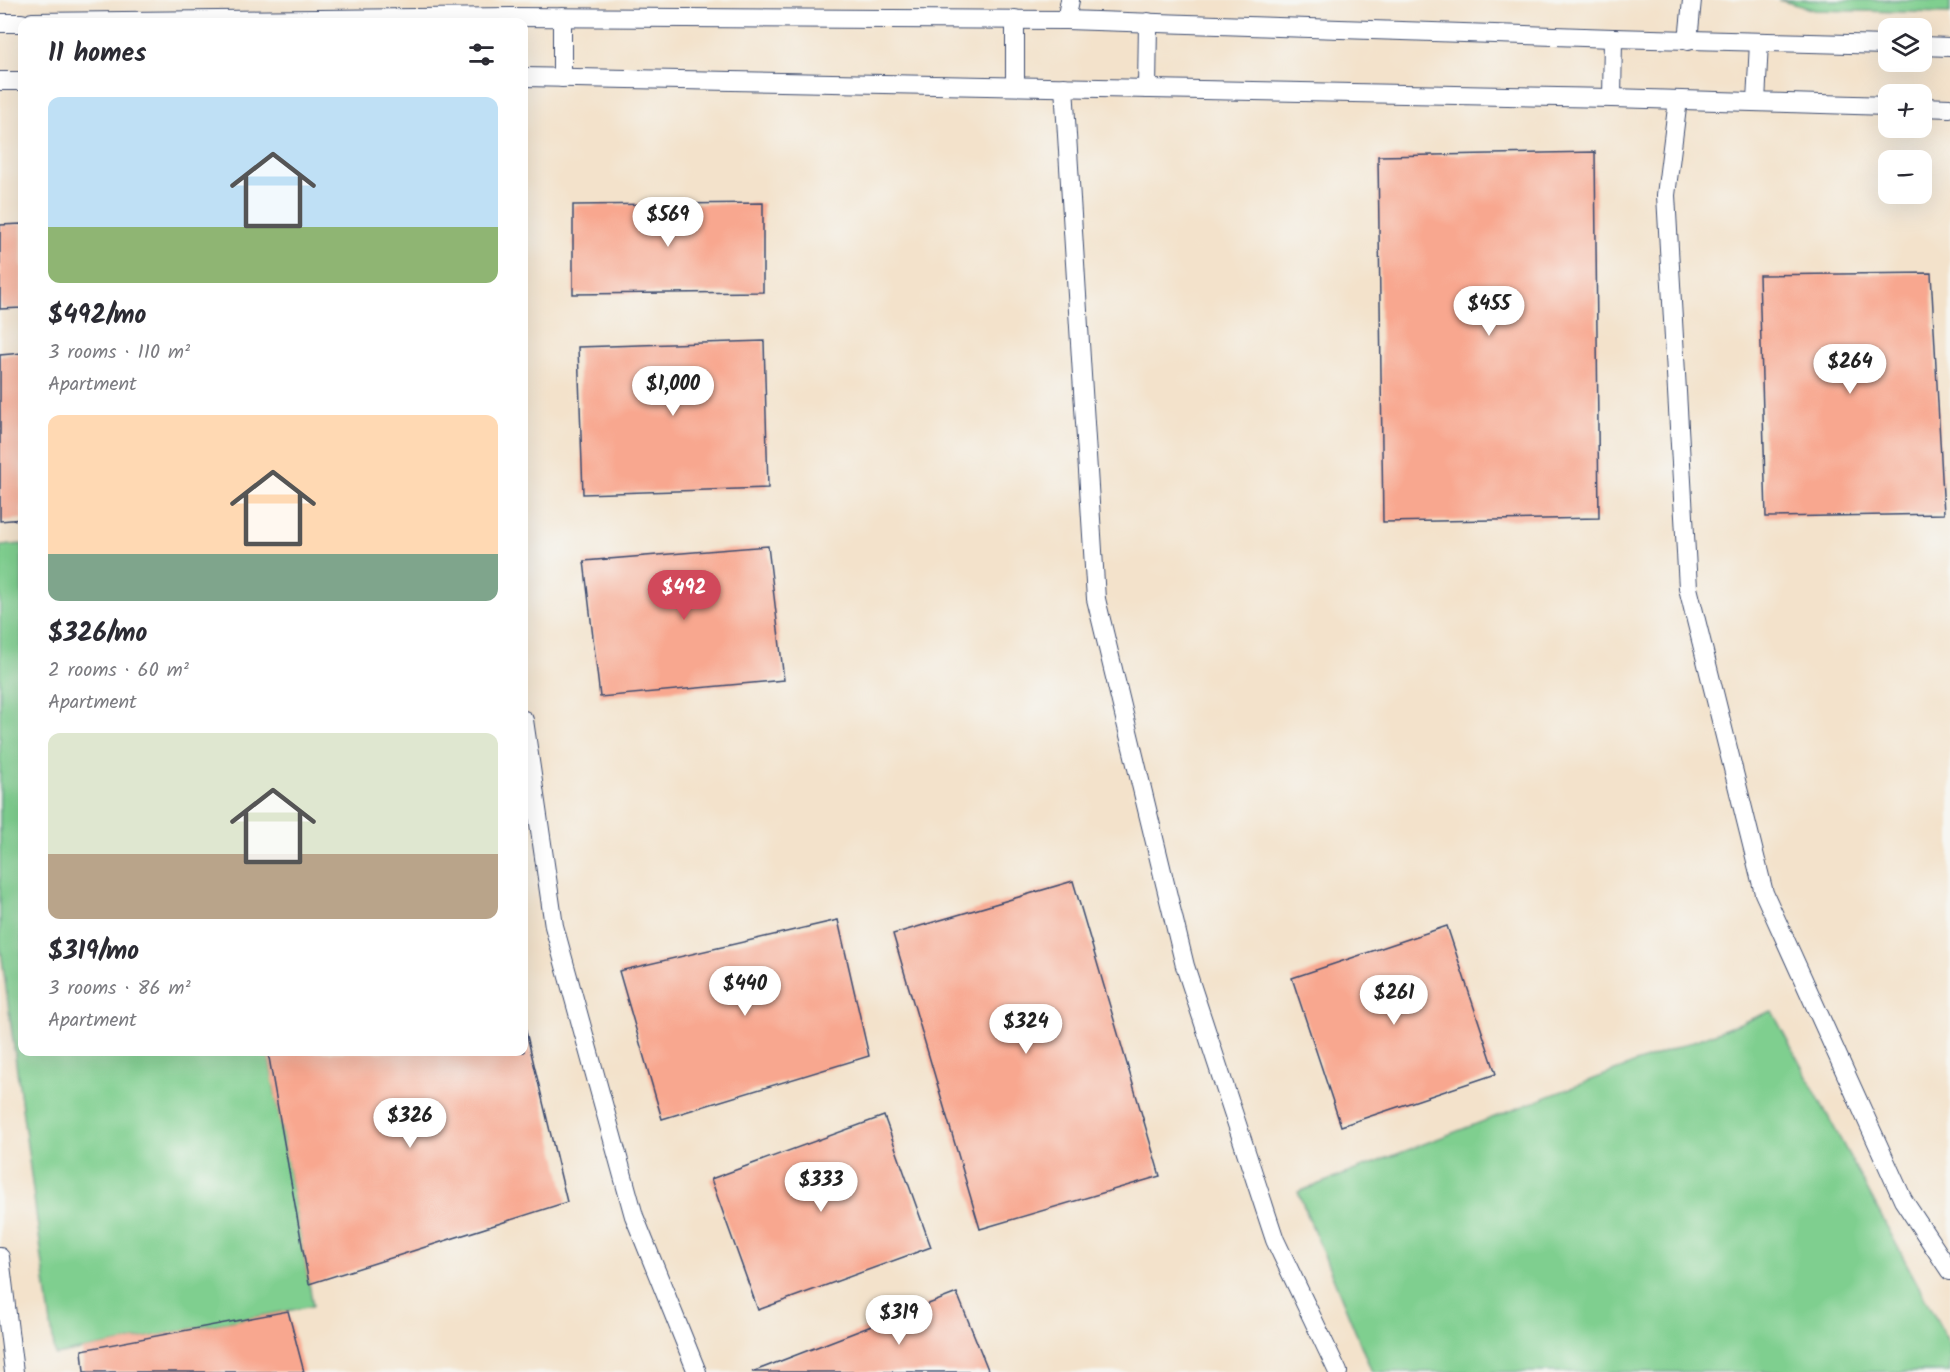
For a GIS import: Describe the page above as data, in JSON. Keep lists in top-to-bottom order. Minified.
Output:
{"page":{"map_buttons":["+","−"],"heading":"11 homes","list":[{"name":"$492/mo","note":"3 rooms · 110 m² · Apartment"},{"name":"$326/mo","note":"2 rooms · 60 m² · Apartment"},{"name":"$319/mo","note":"3 rooms · 86 m² · Apartment"}],"price":["$569","$455","$264","$1,000","$492","$440","$261","$324","$326","$333","$319"]}}
